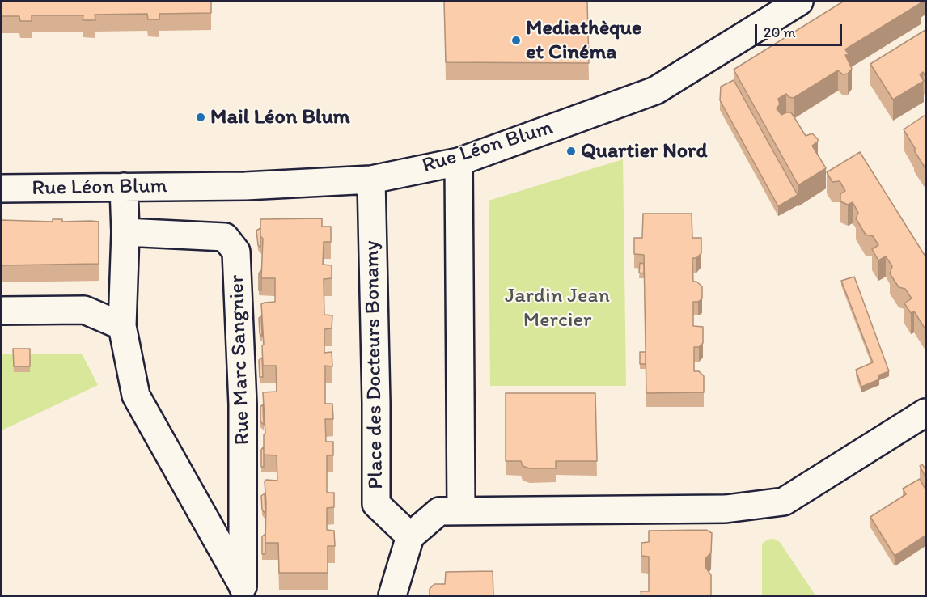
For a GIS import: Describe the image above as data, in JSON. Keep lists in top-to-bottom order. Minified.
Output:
{"streets":{"street":["Rue Léon Blum","Rue Marc Sangnier","Place des Docteurs Bonamy"]},"crossings":[["Rue Léon Blum","Place des Docteurs Bonamy"]],"parks":["Jardin Jean Mercier"],"places":["Mediathèque et Cinéma","Mail Léon Blum","Quartier Nord"],"scale_bar":"20 m"}
